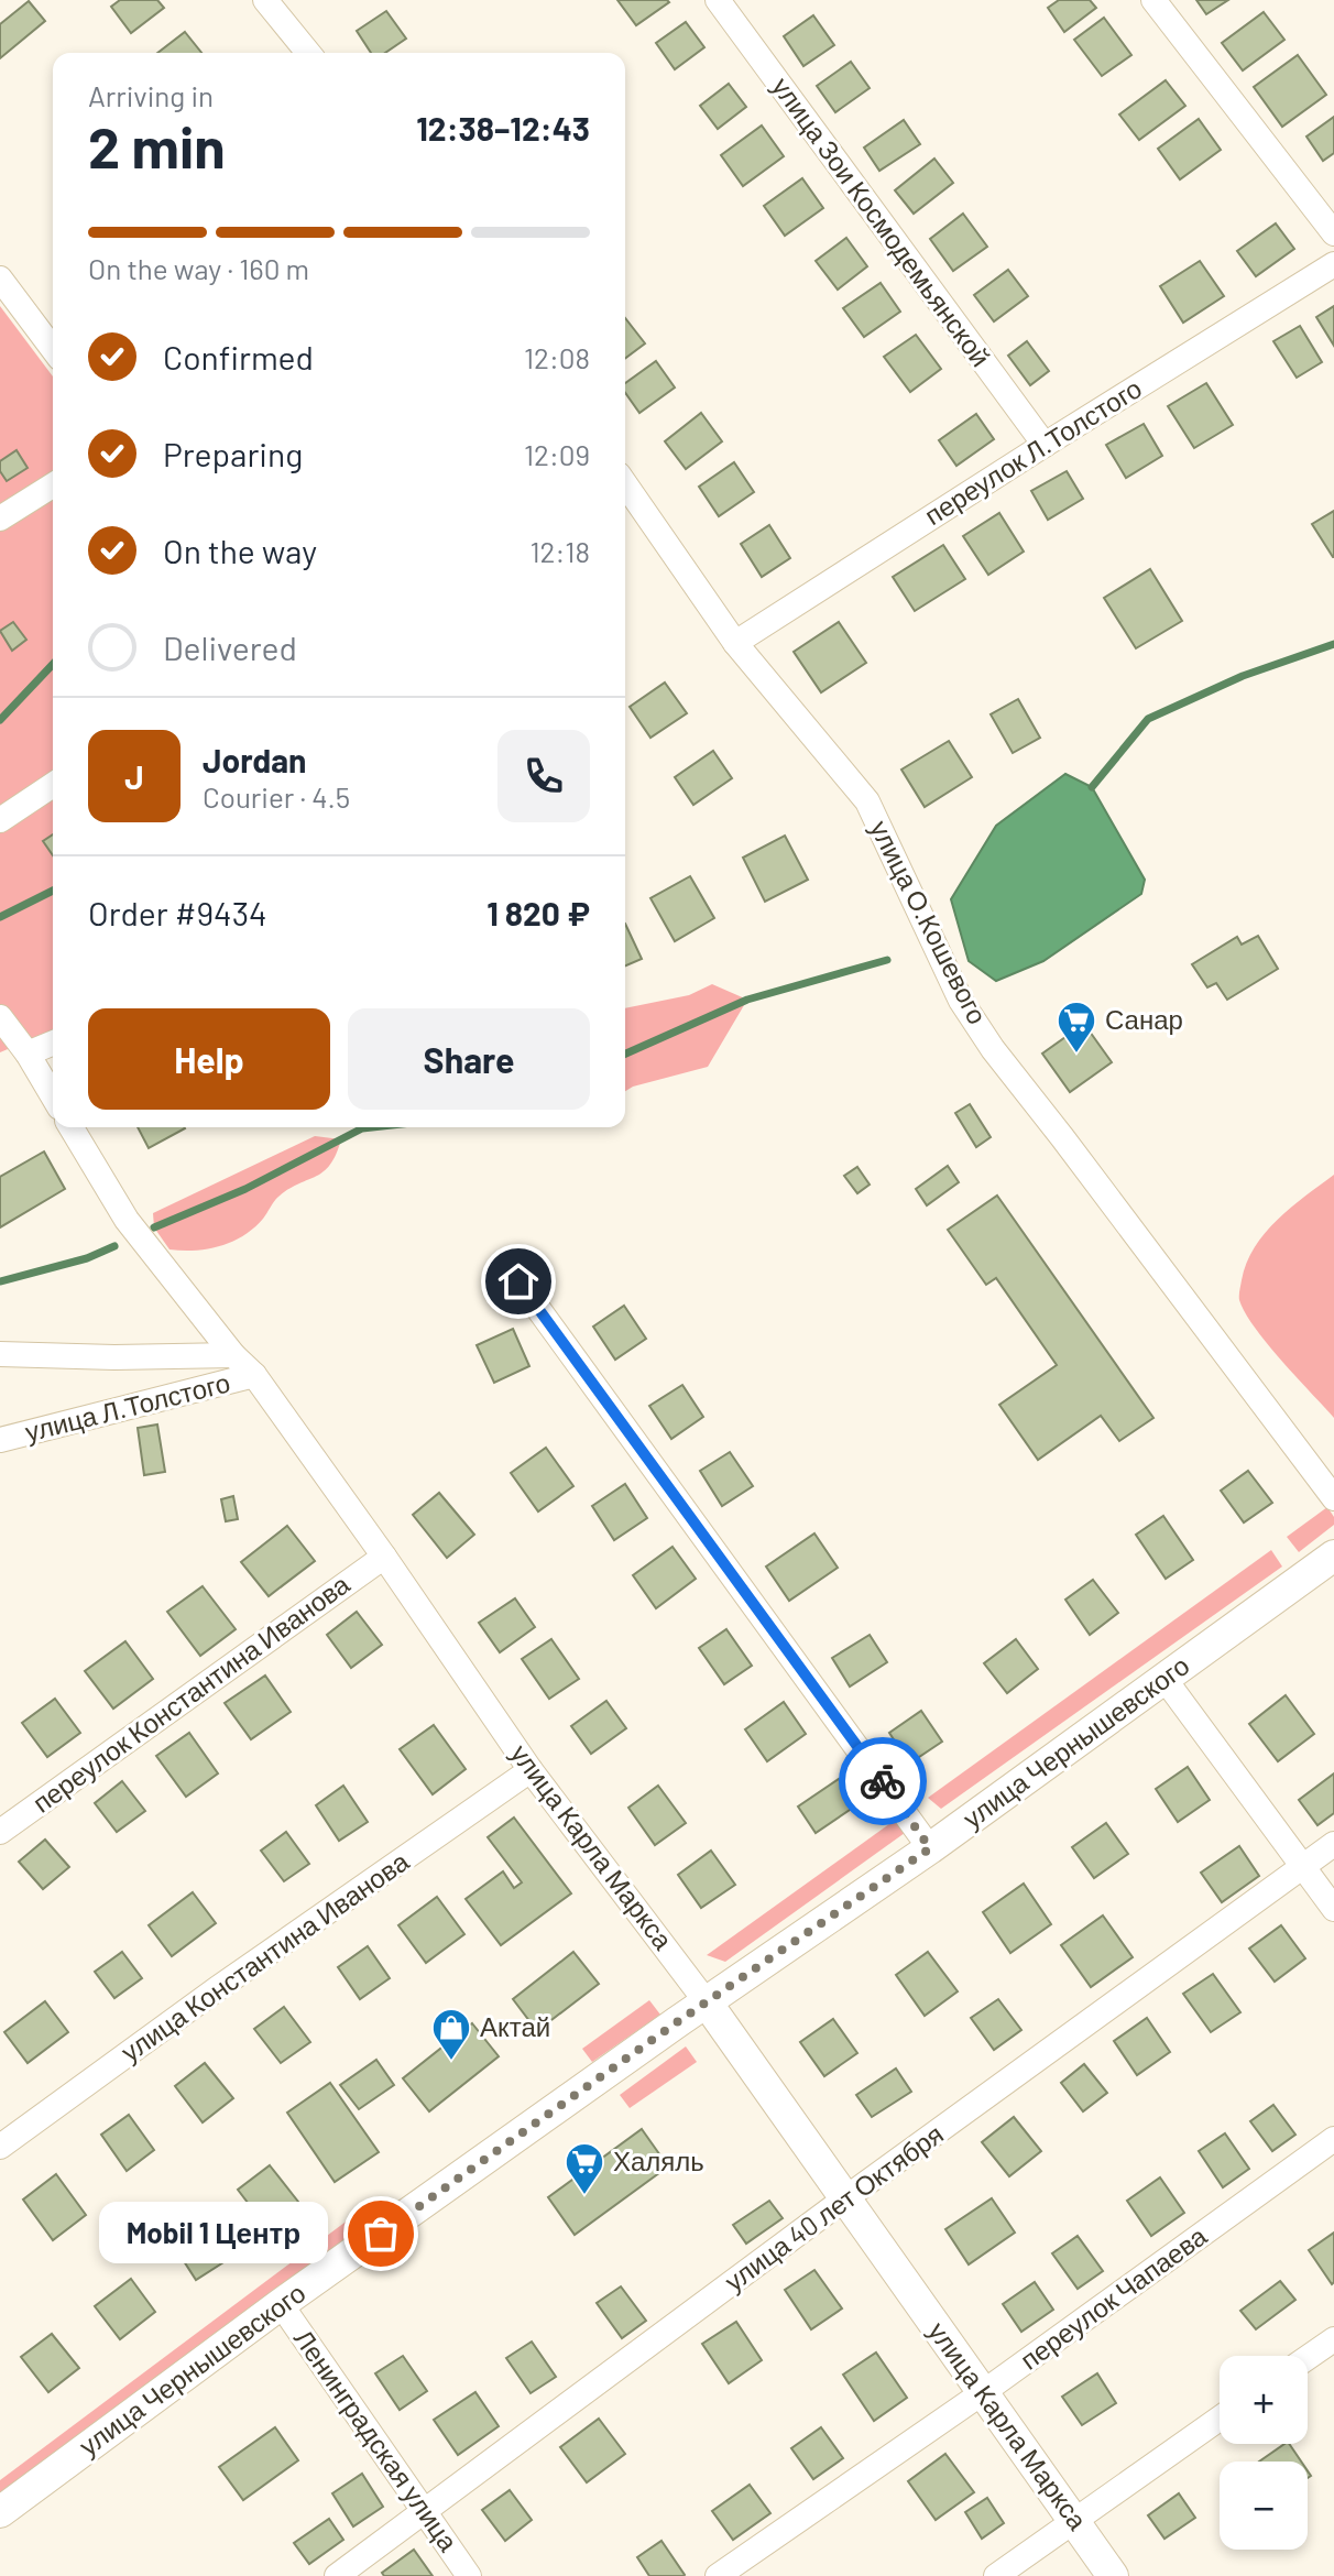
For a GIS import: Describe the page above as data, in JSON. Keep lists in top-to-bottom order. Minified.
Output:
{"streets":{"street":["улица Зои Космодемьянской","переулок Л.Толстого","улица О.Кошевого","улица Л.Толстого","переулок Константина Иванова","улица Чернышевского","улица Карла Маркса","улица Константина Иванова","улица 40 лет Октября","переулок Чапаева","Ленинградская улица"]},"crossings":[["улица Зои Космодемьянской","переулок Л.Толстого"],["переулок Л.Толстого","улица О.Кошевого"],["улица Л.Толстого","улица Карла Маркса"],["переулок Константина Иванова","улица Карла Маркса"],["улица Чернышевского","улица Карла Маркса"],["улица Чернышевского","Ленинградская улица"],["улица Карла Маркса","улица Константина Иванова"],["улица Карла Маркса","улица 40 лет Октября"],["улица Карла Маркса","переулок Чапаева"],["улица 40 лет Октября","Ленинградская улица"]],"places":{"supermarket":["Санар","Халяль"],"shop":["Актай"],"other":["Mobil 1 Центр"]},"page":{"heading":["2 min","Arriving in","12:38–12:43"],"panel":["Jordan","Courier · 4.5","Order #9434","1 820 ₽"],"bar":"On the way · 160 m","list":[["Confirmed","12:08"],["Preparing","12:09"],["On the way","12:18"],"Delivered"],"round":"J","buttons":["Help","Share"],"bubble":"Mobil 1 Центр","map_buttons":["+","−"]}}
